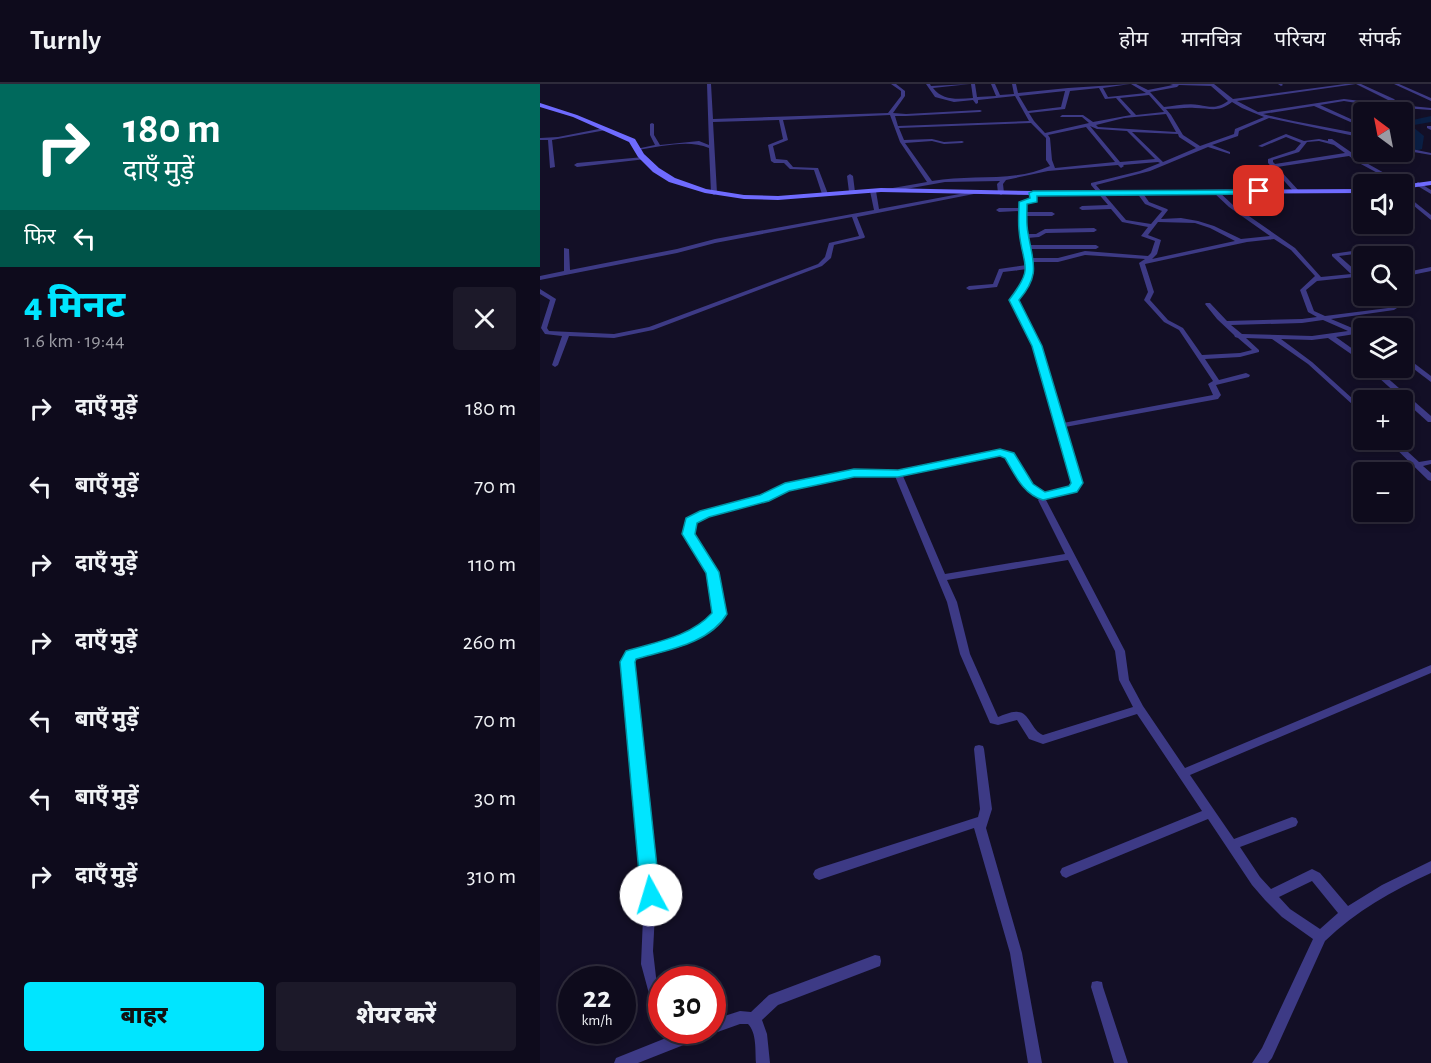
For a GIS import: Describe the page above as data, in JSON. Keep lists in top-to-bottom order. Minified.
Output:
{"north":"top left","page":{"header":"Turnly","nav":["होम","मानचित्र","परिचय","संपर्क"],"turn":["180 m","दाएँ मुड़ें"],"map_buttons":["+","−"],"then":"फिर","heading":["4 मिनट","1.6 km · 19:44"],"list":[{"name":"दाएँ मुड़ें","value":"180 m"},{"name":"बाएँ मुड़ें","value":"70 m"},{"name":"दाएँ मुड़ें","value":"110 m"},{"name":"दाएँ मुड़ें","value":"260 m"},{"name":"बाएँ मुड़ें","value":"70 m"},{"name":"बाएँ मुड़ें","value":"30 m"},{"name":"दाएँ मुड़ें","value":"310 m"}],"speed":"22 km/h","limit":"30","buttons":["बाहर","शेयर करें"]}}
